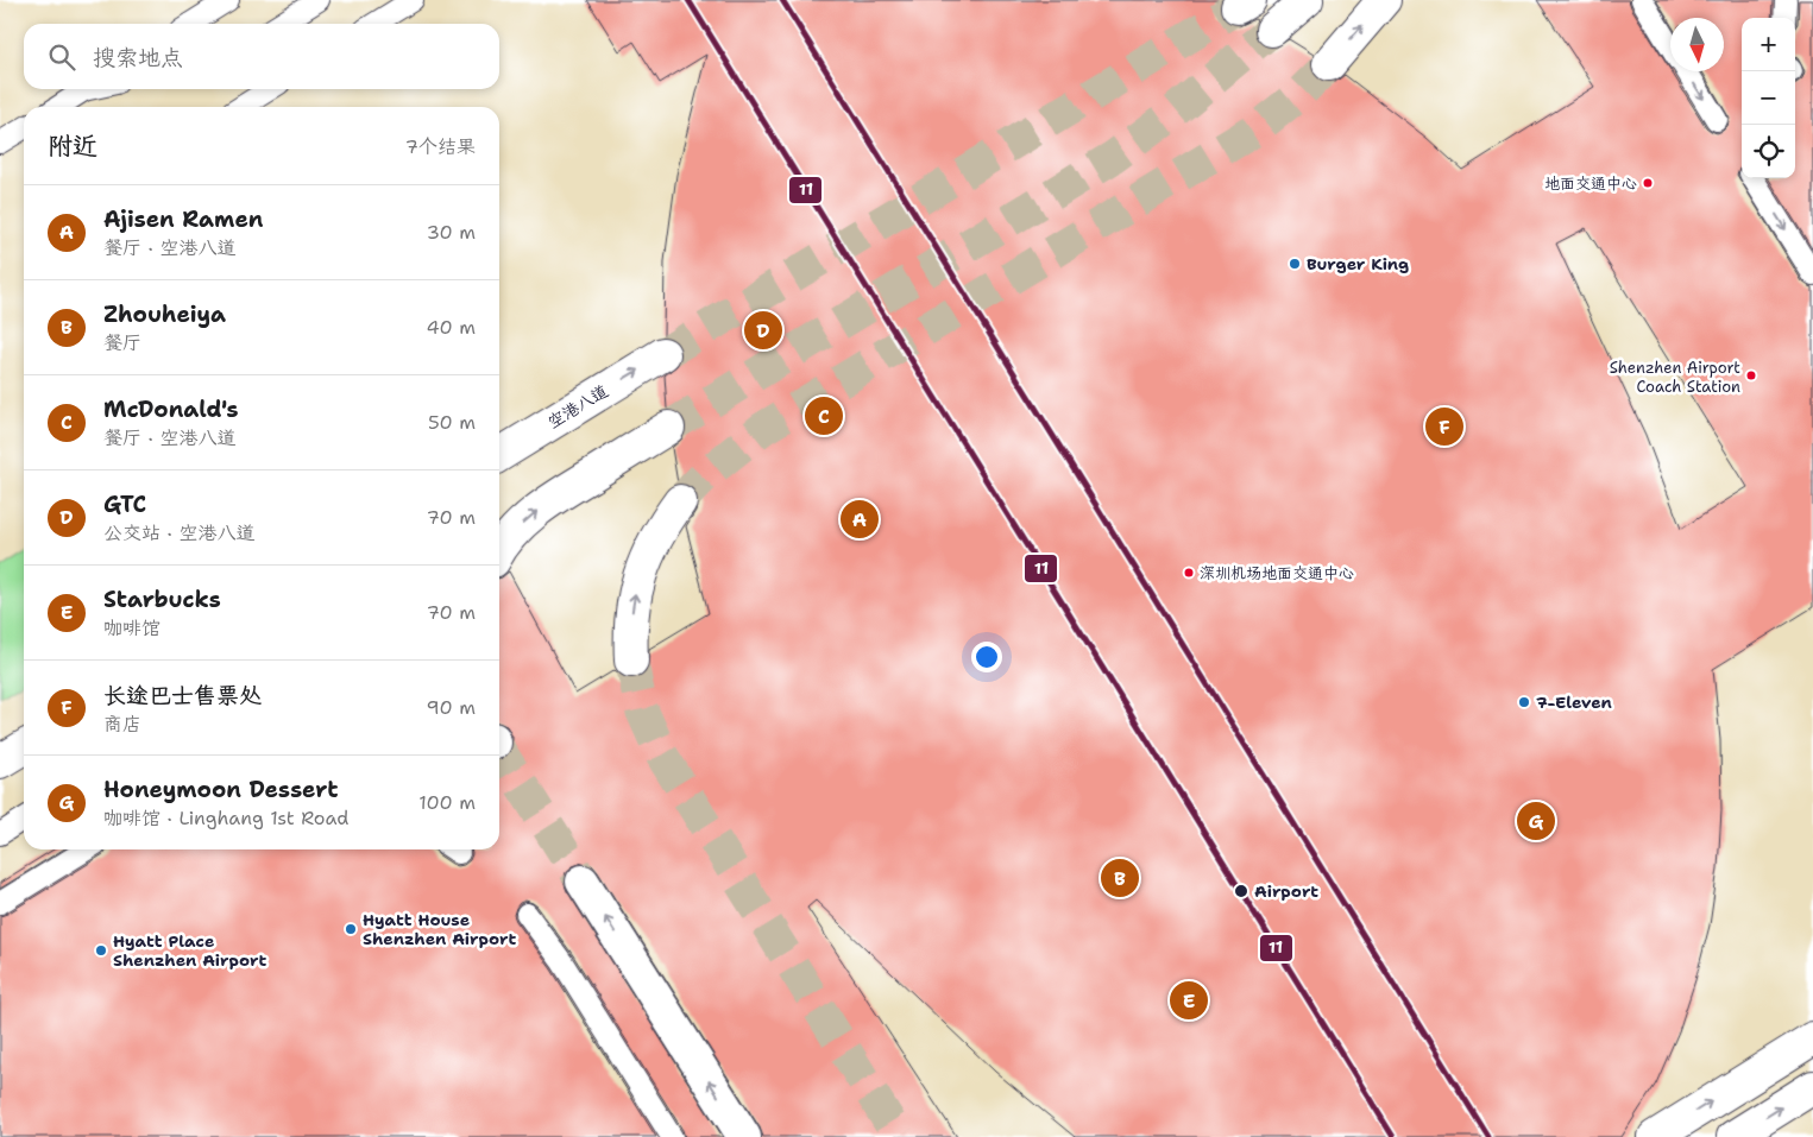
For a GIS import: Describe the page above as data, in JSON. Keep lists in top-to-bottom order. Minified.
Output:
{"streets":{"street":["空港八道"]},"places":["地面交通中心","Burger King","Shenzhen Airport Coach Station","深圳机场地面交通中心","7-Eleven","Airport","Hyatt House Shenzhen Airport","Hyatt Place Shenzhen Airport"],"lines":["transit line 11"],"north":"bottom","page":{"map_buttons":["+","−"],"search":"搜索地点","heading":["附近","7个结果"],"list":[{"mark":"A","name":"Ajisen Ramen","note":"餐厅 · 空港八道","value":"30 m"},{"mark":"B","name":"Zhouheiya","note":"餐厅","value":"40 m"},{"mark":"C","name":"McDonald's","note":"餐厅 · 空港八道","value":"50 m"},{"mark":"D","name":"GTC","note":"公交站 · 空港八道","value":"70 m"},{"mark":"E","name":"Starbucks","note":"咖啡馆","value":"70 m"},{"mark":"F","name":"长途巴士售票处","note":"商店","value":"90 m"},{"mark":"G","name":"Honeymoon Dessert","note":"咖啡馆 · Linghang 1st Road","value":"100 m"}],"pins":["D","C","F","A","G","B","E"]}}
